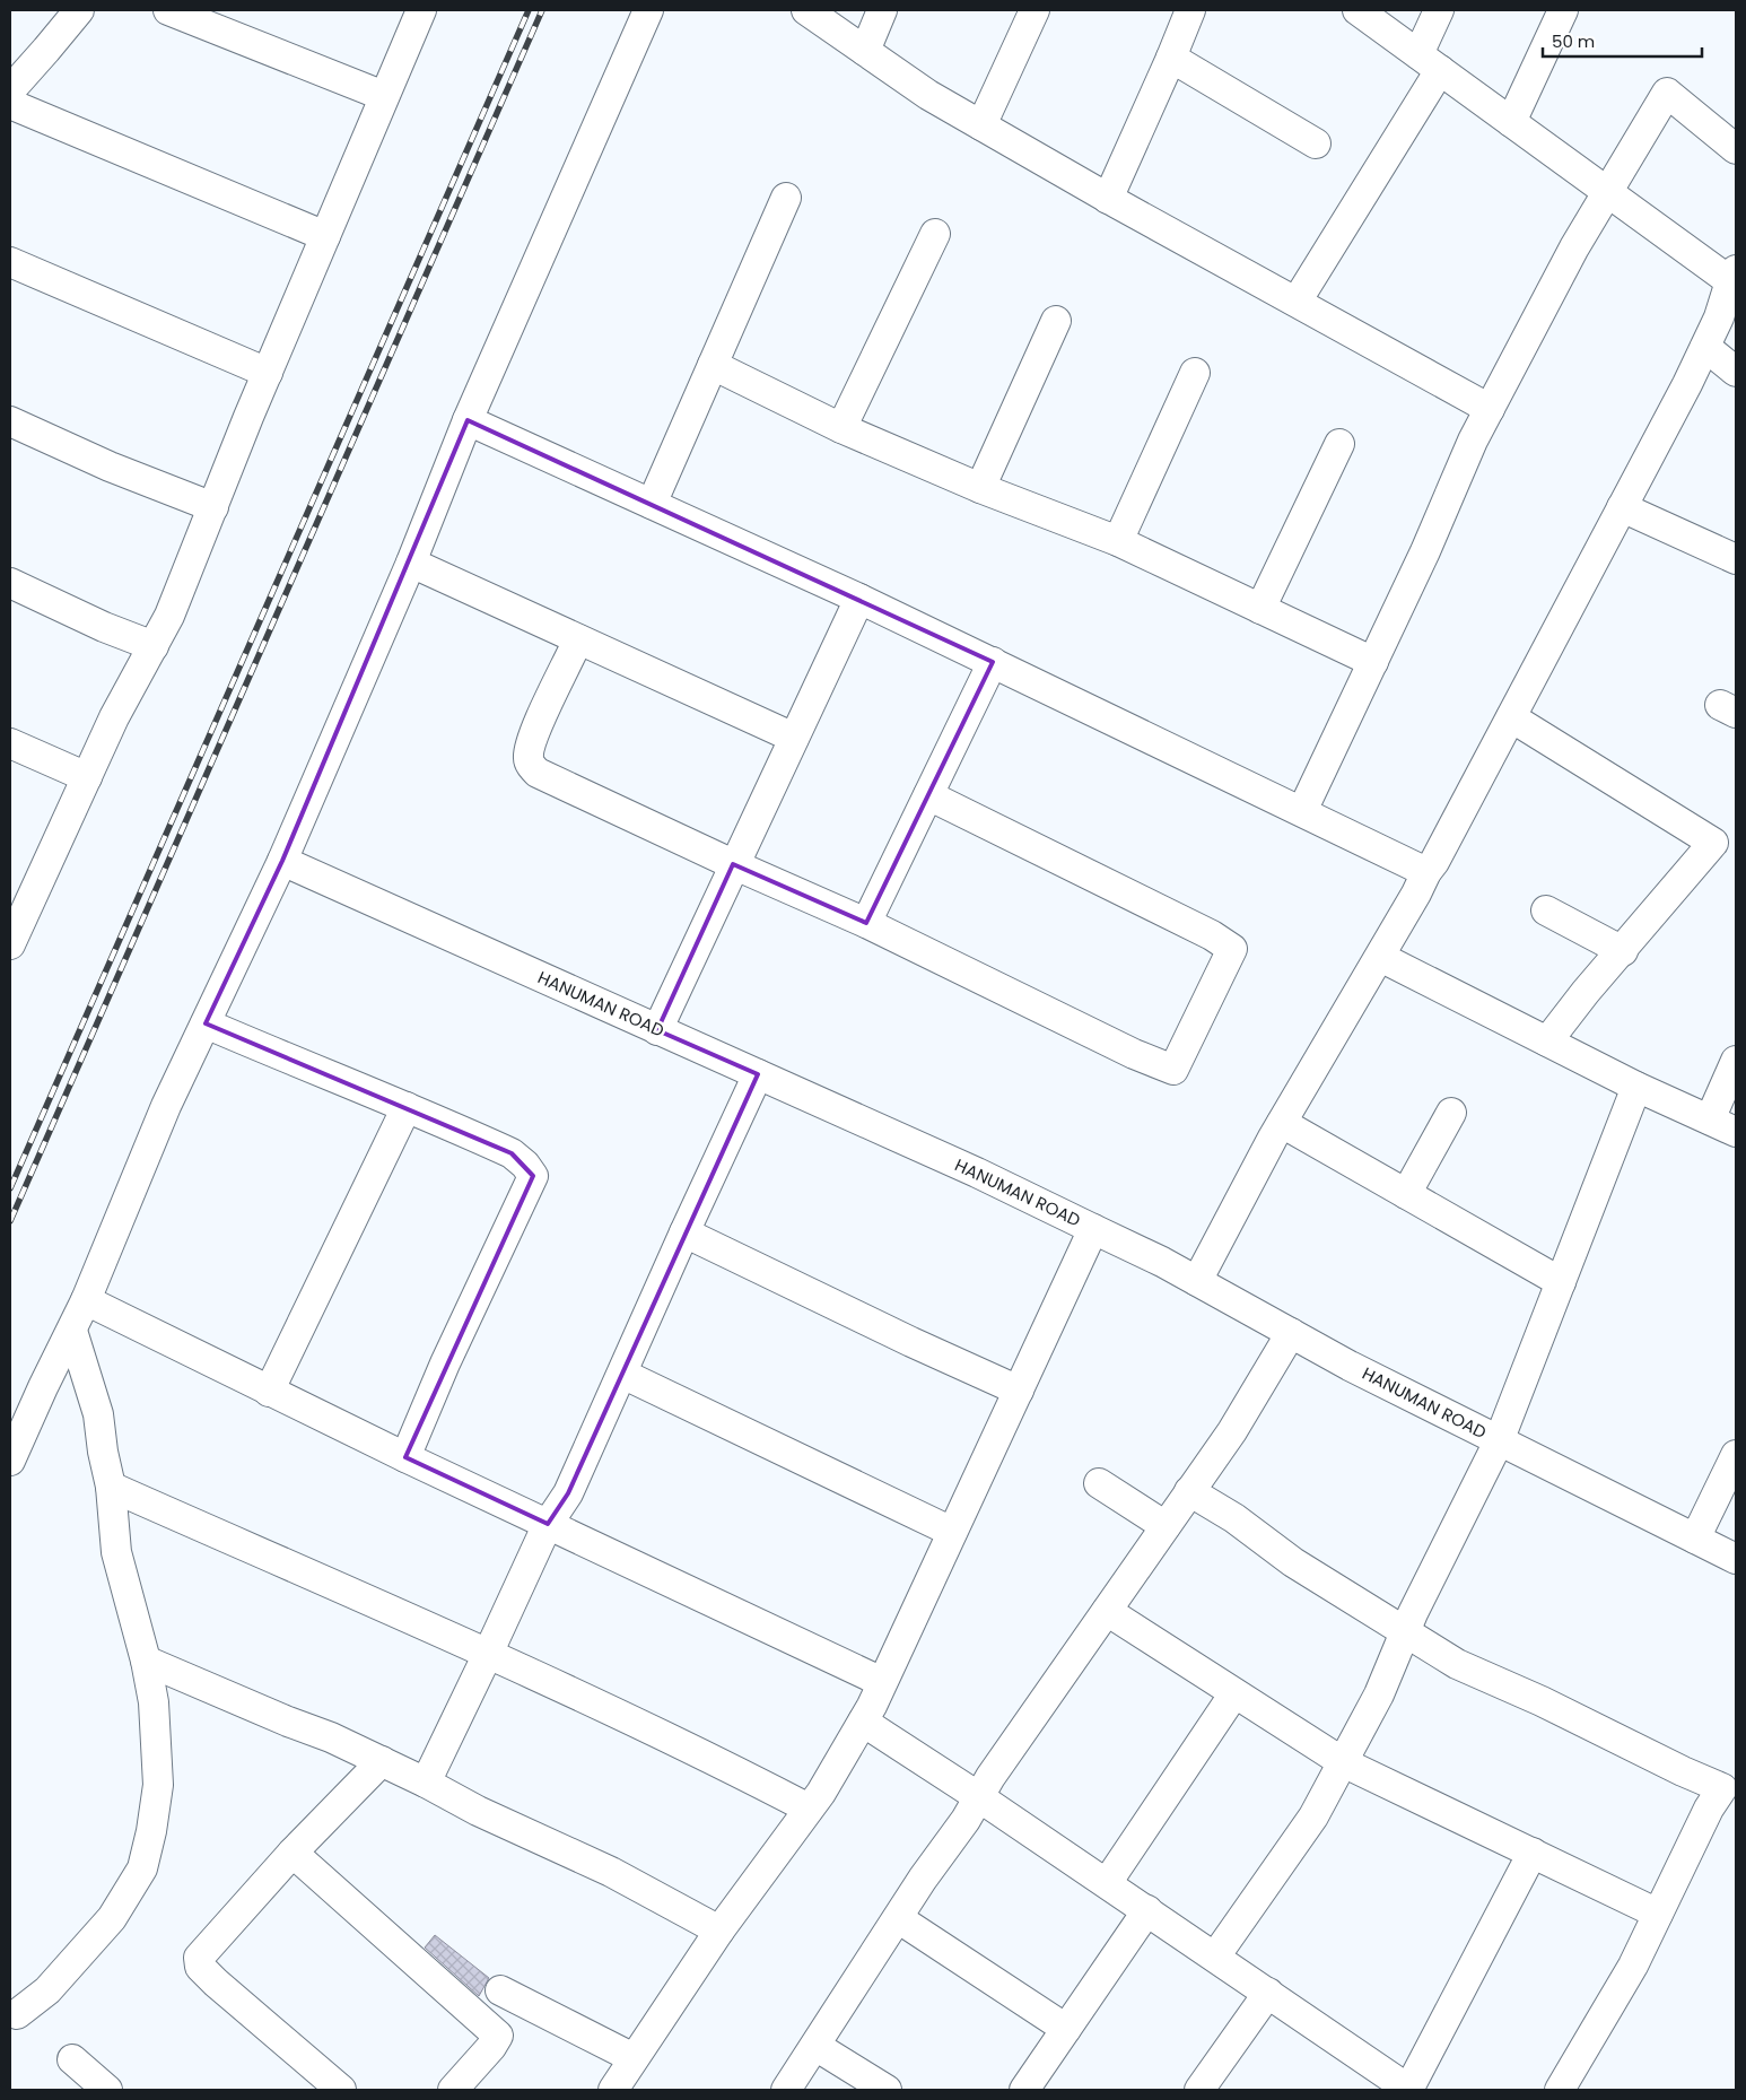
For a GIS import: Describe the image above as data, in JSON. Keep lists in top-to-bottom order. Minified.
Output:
{"streets":{"street":["HANUMAN ROAD"]},"scale_bar":"50 m"}
